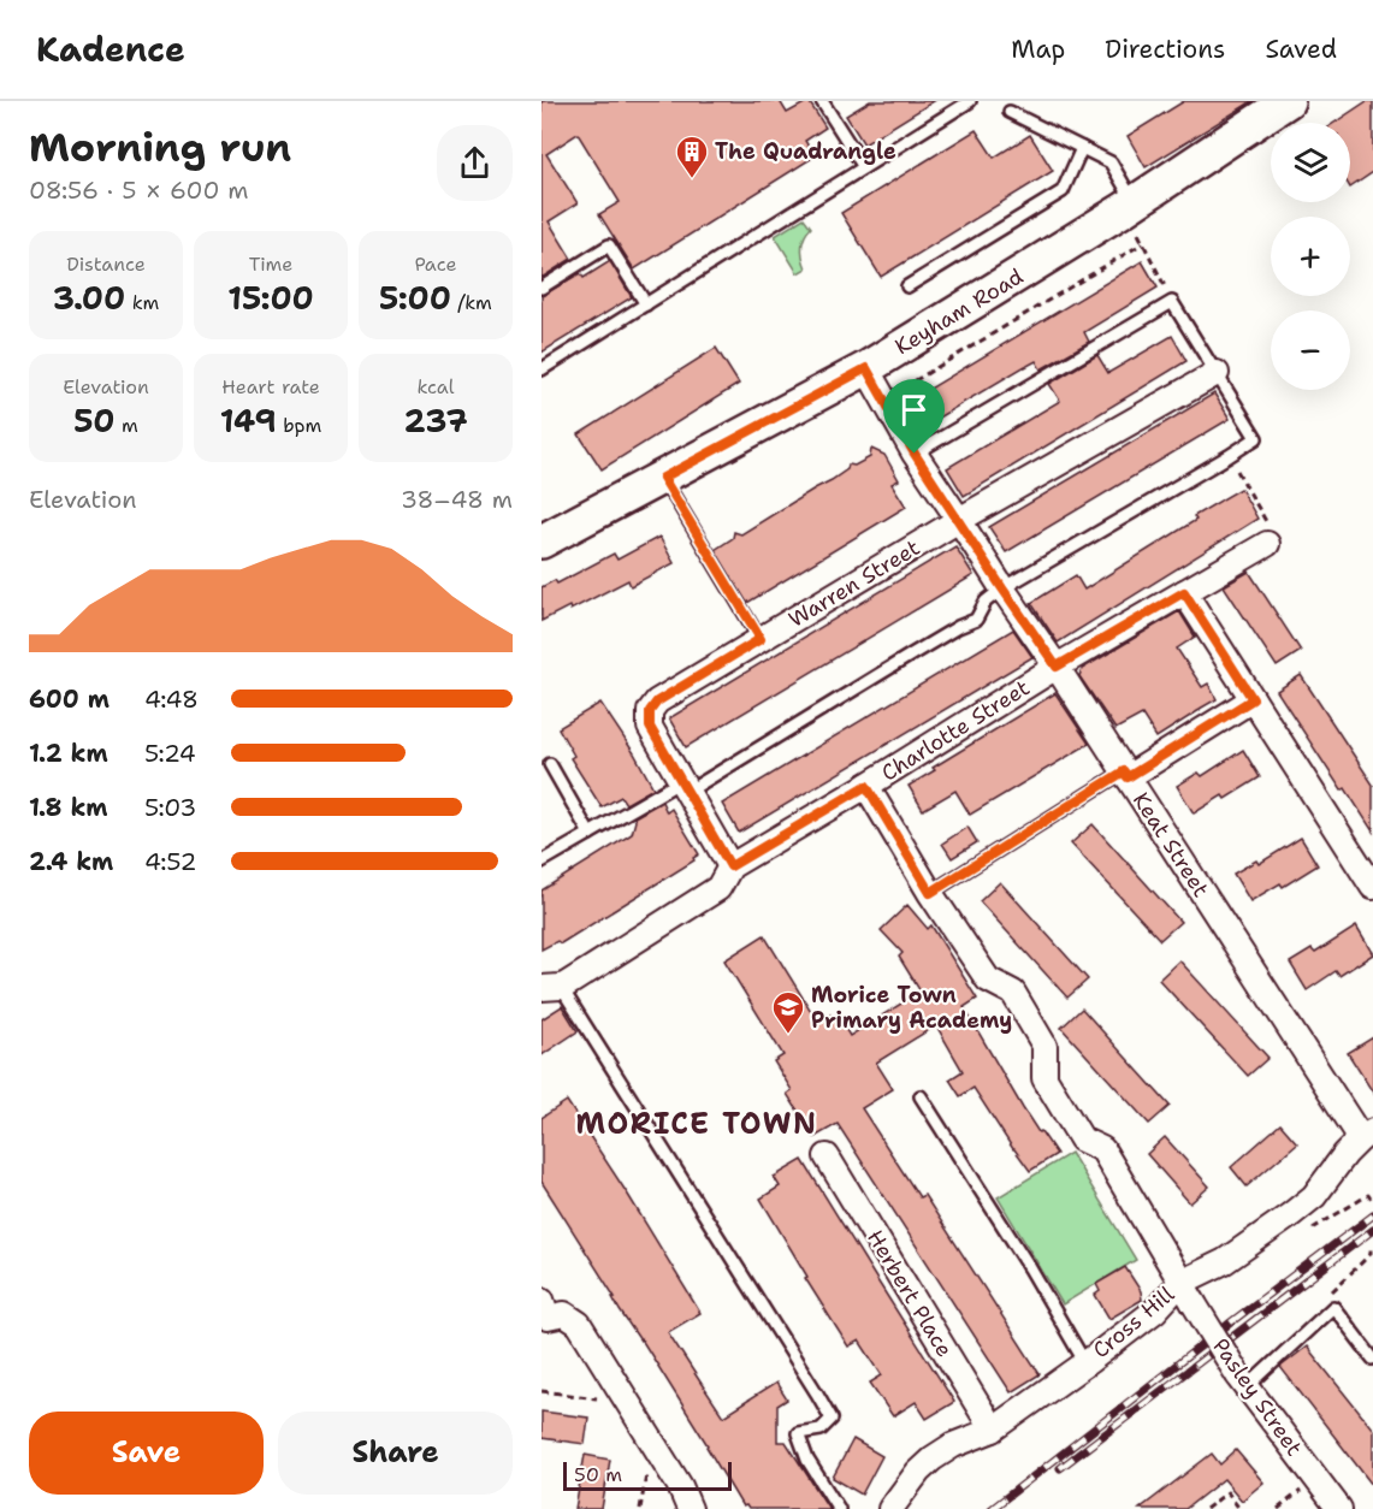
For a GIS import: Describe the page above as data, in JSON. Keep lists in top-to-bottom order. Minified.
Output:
{"streets":{"main road":["Keyham Road"],"street":["Warren Street","Charlotte Street","Keat Street","Herbert Place","Cross Hill","Pasley Street"]},"crossings":[["Keyham Road","Keat Street"],["Warren Street","Charlotte Street"],["Warren Street","Keat Street"],["Charlotte Street","Keat Street"],["Charlotte Street","Pasley Street"],["Keat Street","Cross Hill"],["Herbert Place","Cross Hill"],["Cross Hill","Pasley Street"]],"districts":["MORICE TOWN"],"places":{"building":["The Quadrangle"],"school or university":["Morice Town Primary Academy"]},"scale_bar":"50 m","page":{"header":"Kadence","nav":["Map","Directions","Saved"],"heading":["Morning run","08:56 · 5 × 600 m"],"map_buttons":["+","−"],"stats":[["Distance","3.00 km"],["Time","15:00"],["Pace","5:00 /km"],["Elevation","50 m"],["Heart rate","149 bpm"],["kcal","237"]],"chart":["Elevation","38–48 m"],"list":[{"name":"600 m","note":"4:48"},{"name":"1.2 km","note":"5:24"},{"name":"1.8 km","note":"5:03"},{"name":"2.4 km","note":"4:52"}],"buttons":["Save","Share"],"scale":"50 m"}}
